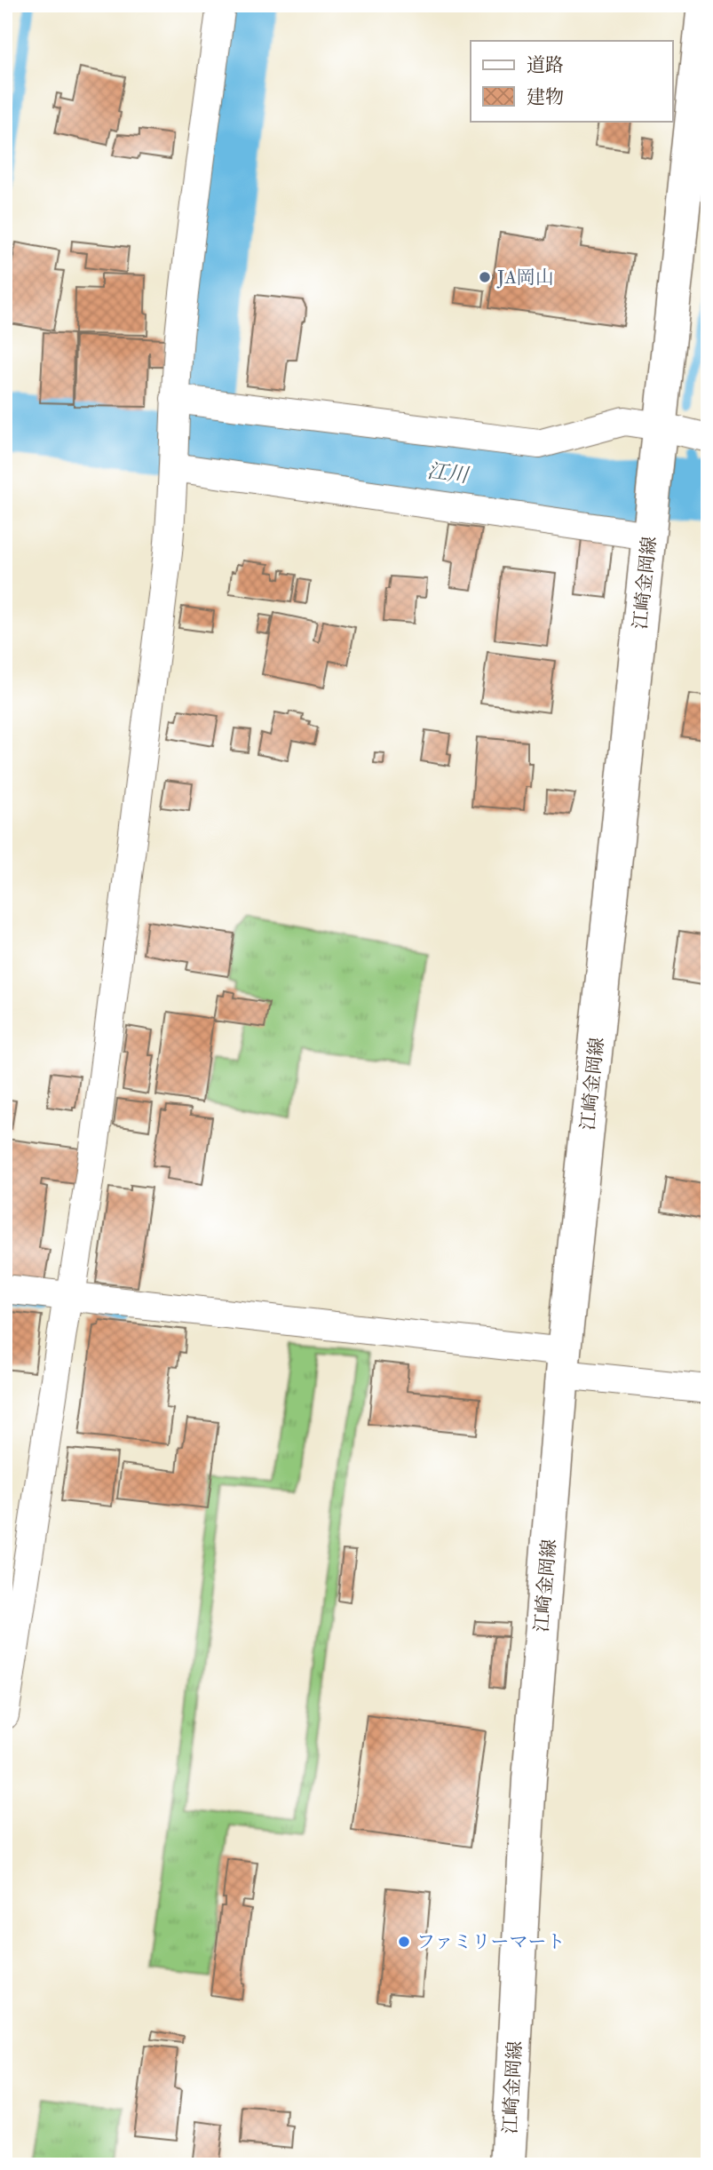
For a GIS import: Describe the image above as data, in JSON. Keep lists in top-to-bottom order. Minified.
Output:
{"streets":{"main road":["江崎金岡線"]},"water":["江川"],"places":["JA岡山","ファミリーマート"],"legend":["道路","建物"]}
